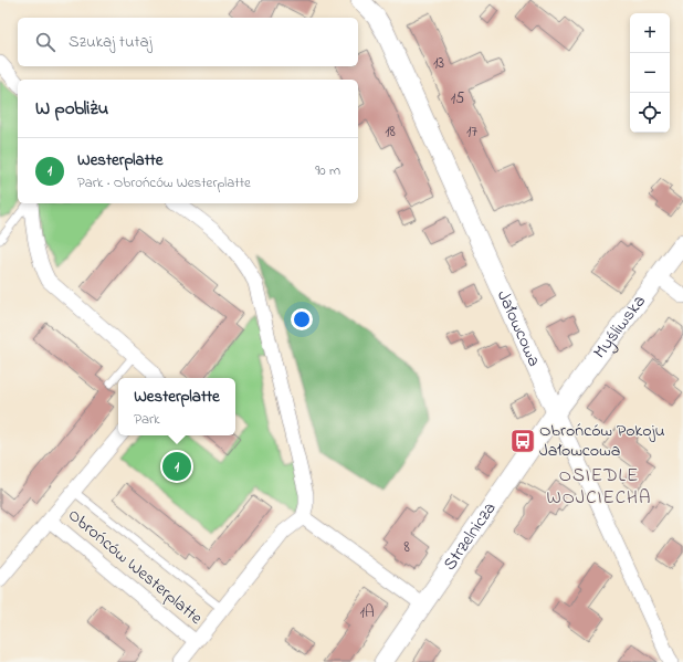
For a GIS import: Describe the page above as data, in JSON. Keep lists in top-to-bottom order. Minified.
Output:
{"streets":{"street":["Myśliwska","Jałowcowa","Strzelnicza","Obrońców Westerplatte"]},"crossings":[["Myśliwska","Jałowcowa"],["Myśliwska","Strzelnicza"],["Jałowcowa","Strzelnicza"]],"districts":["OSIEDLE WOJCIECHA"],"places":{"bus stop":["Obrońców Pokoju Jałowcowa"]},"house_numbers":["13","15","18","17","8","1A"],"page":{"map_buttons":["+","−"],"search":"Szukaj tutaj","heading":"W pobliżu","list":[{"mark":"1","name":"Westerplatte","note":"Park · Obrońców Westerplatte","value":"90 m"}],"popup":["Westerplatte","Park"],"pins":"1"}}
